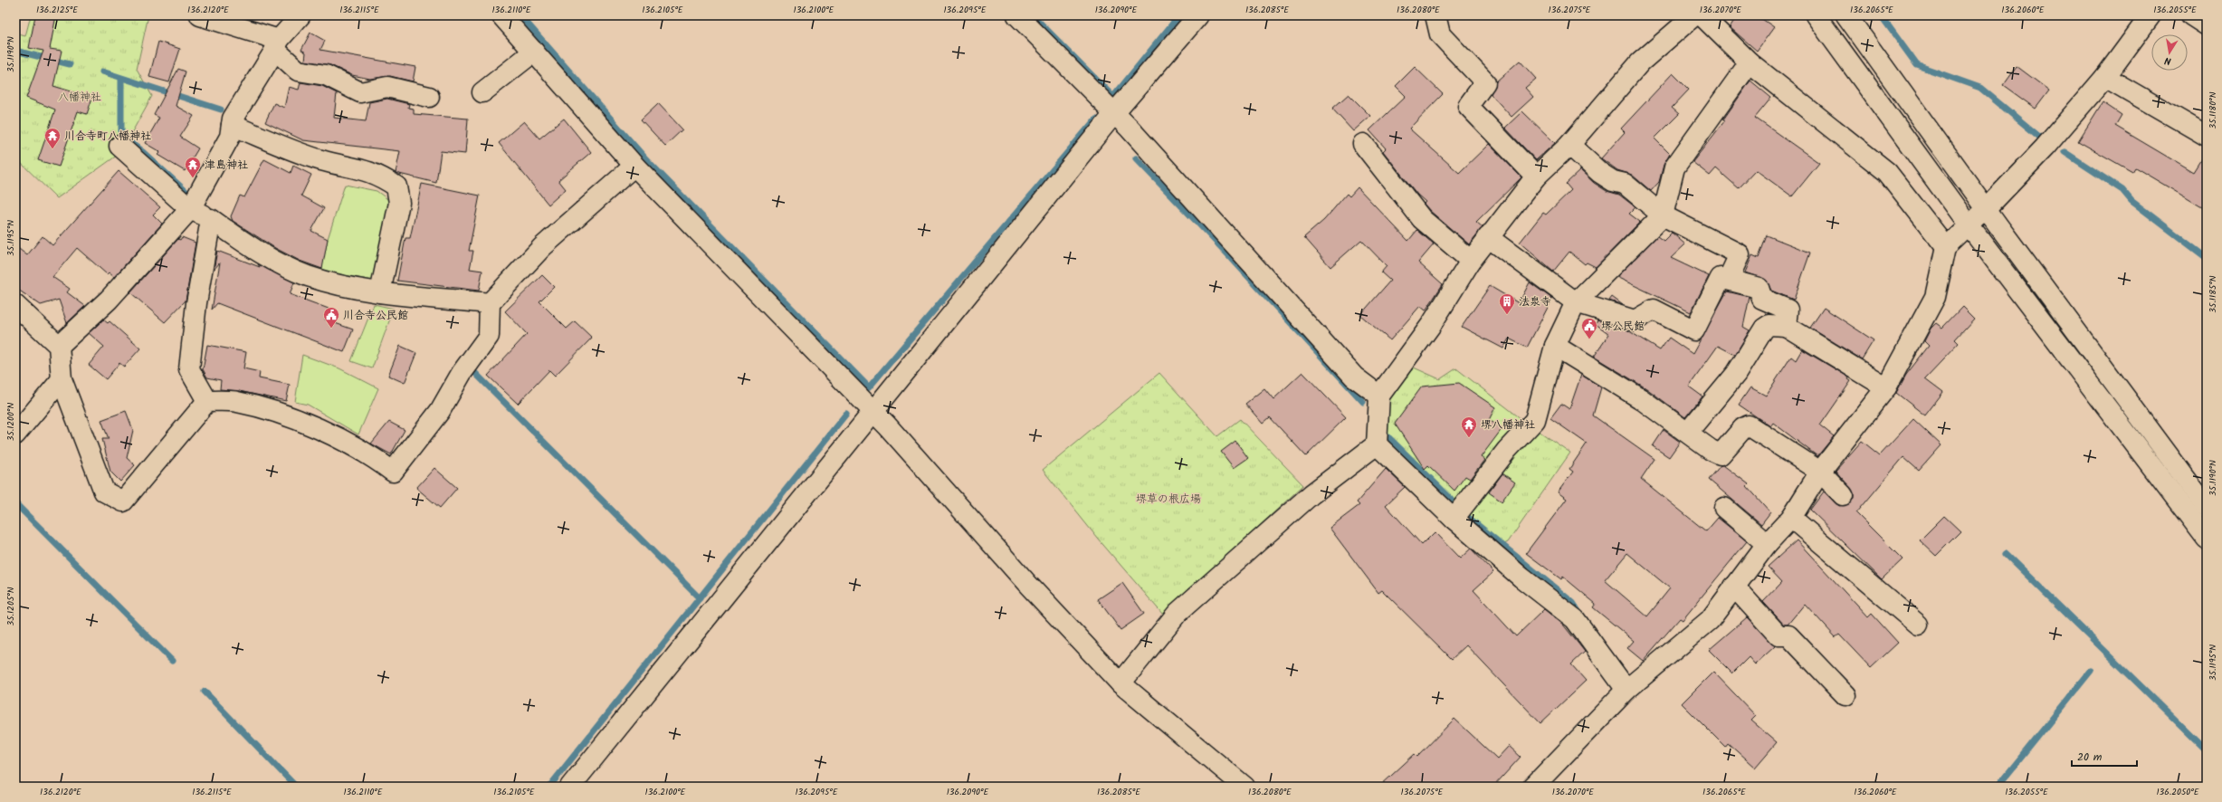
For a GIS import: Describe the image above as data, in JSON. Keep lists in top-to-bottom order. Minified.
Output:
{"parks":["八幡神社","堺草の根広場"],"places":{"temple":["川合寺町八幡神社","津島神社","堺八幡神社"],"building":["法泉寺"],"public building":["川合寺公民館","堺公民館"]},"scale_bar":"20 m","north":"bottom","coordinates":["136.2125°E","136.2120°E","136.2115°E","136.2110°E","136.2105°E","136.2100°E","136.2095°E","136.2090°E","136.2085°E","136.2080°E","136.2075°E","136.2070°E","136.2065°E","136.2060°E","136.2055°E","35.1190°N","35.1180°N","35.1195°N","35.1185°N","35.1200°N","35.1205°N","136.2050°E"]}
